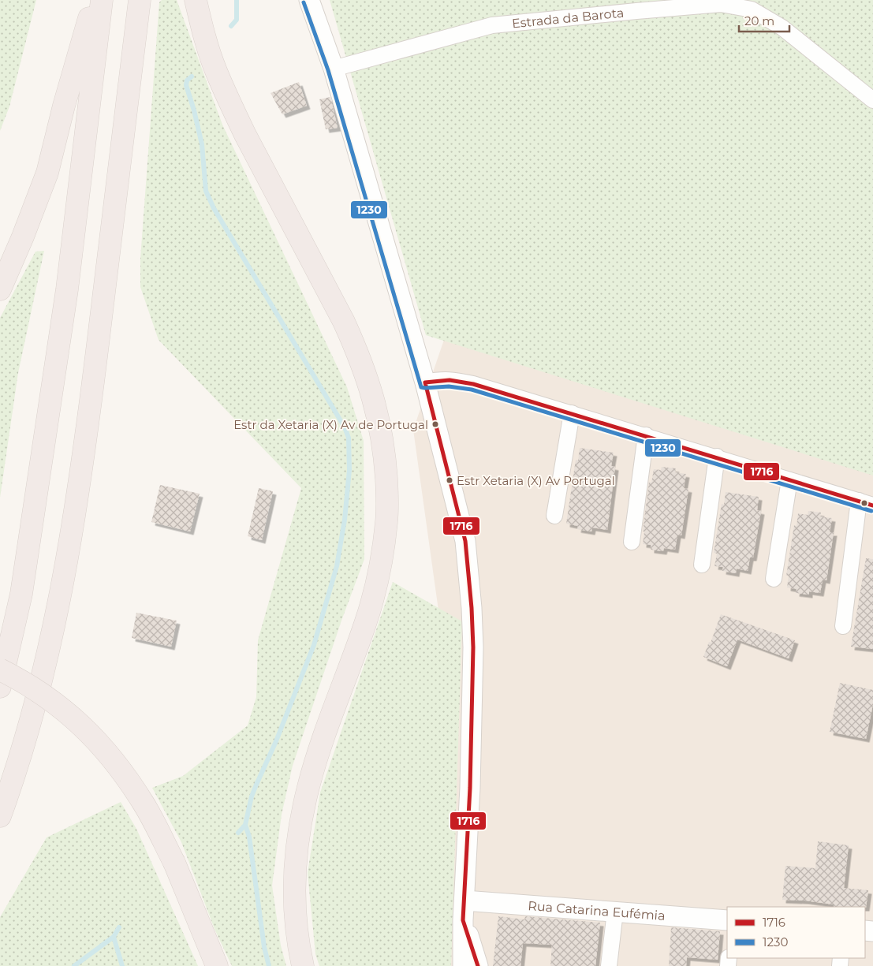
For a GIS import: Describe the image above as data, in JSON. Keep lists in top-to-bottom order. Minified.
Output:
{"streets":{"street":["Estrada da Barota","Rua Catarina Eufémia"]},"places":["Estr da Xetaria (X) Av de Portugal","Estr Xetaria (X) Av Portugal"],"lines":["transit line 1230","transit line 1716"],"legend":["1716","1230"],"scale_bar":"20 m"}
